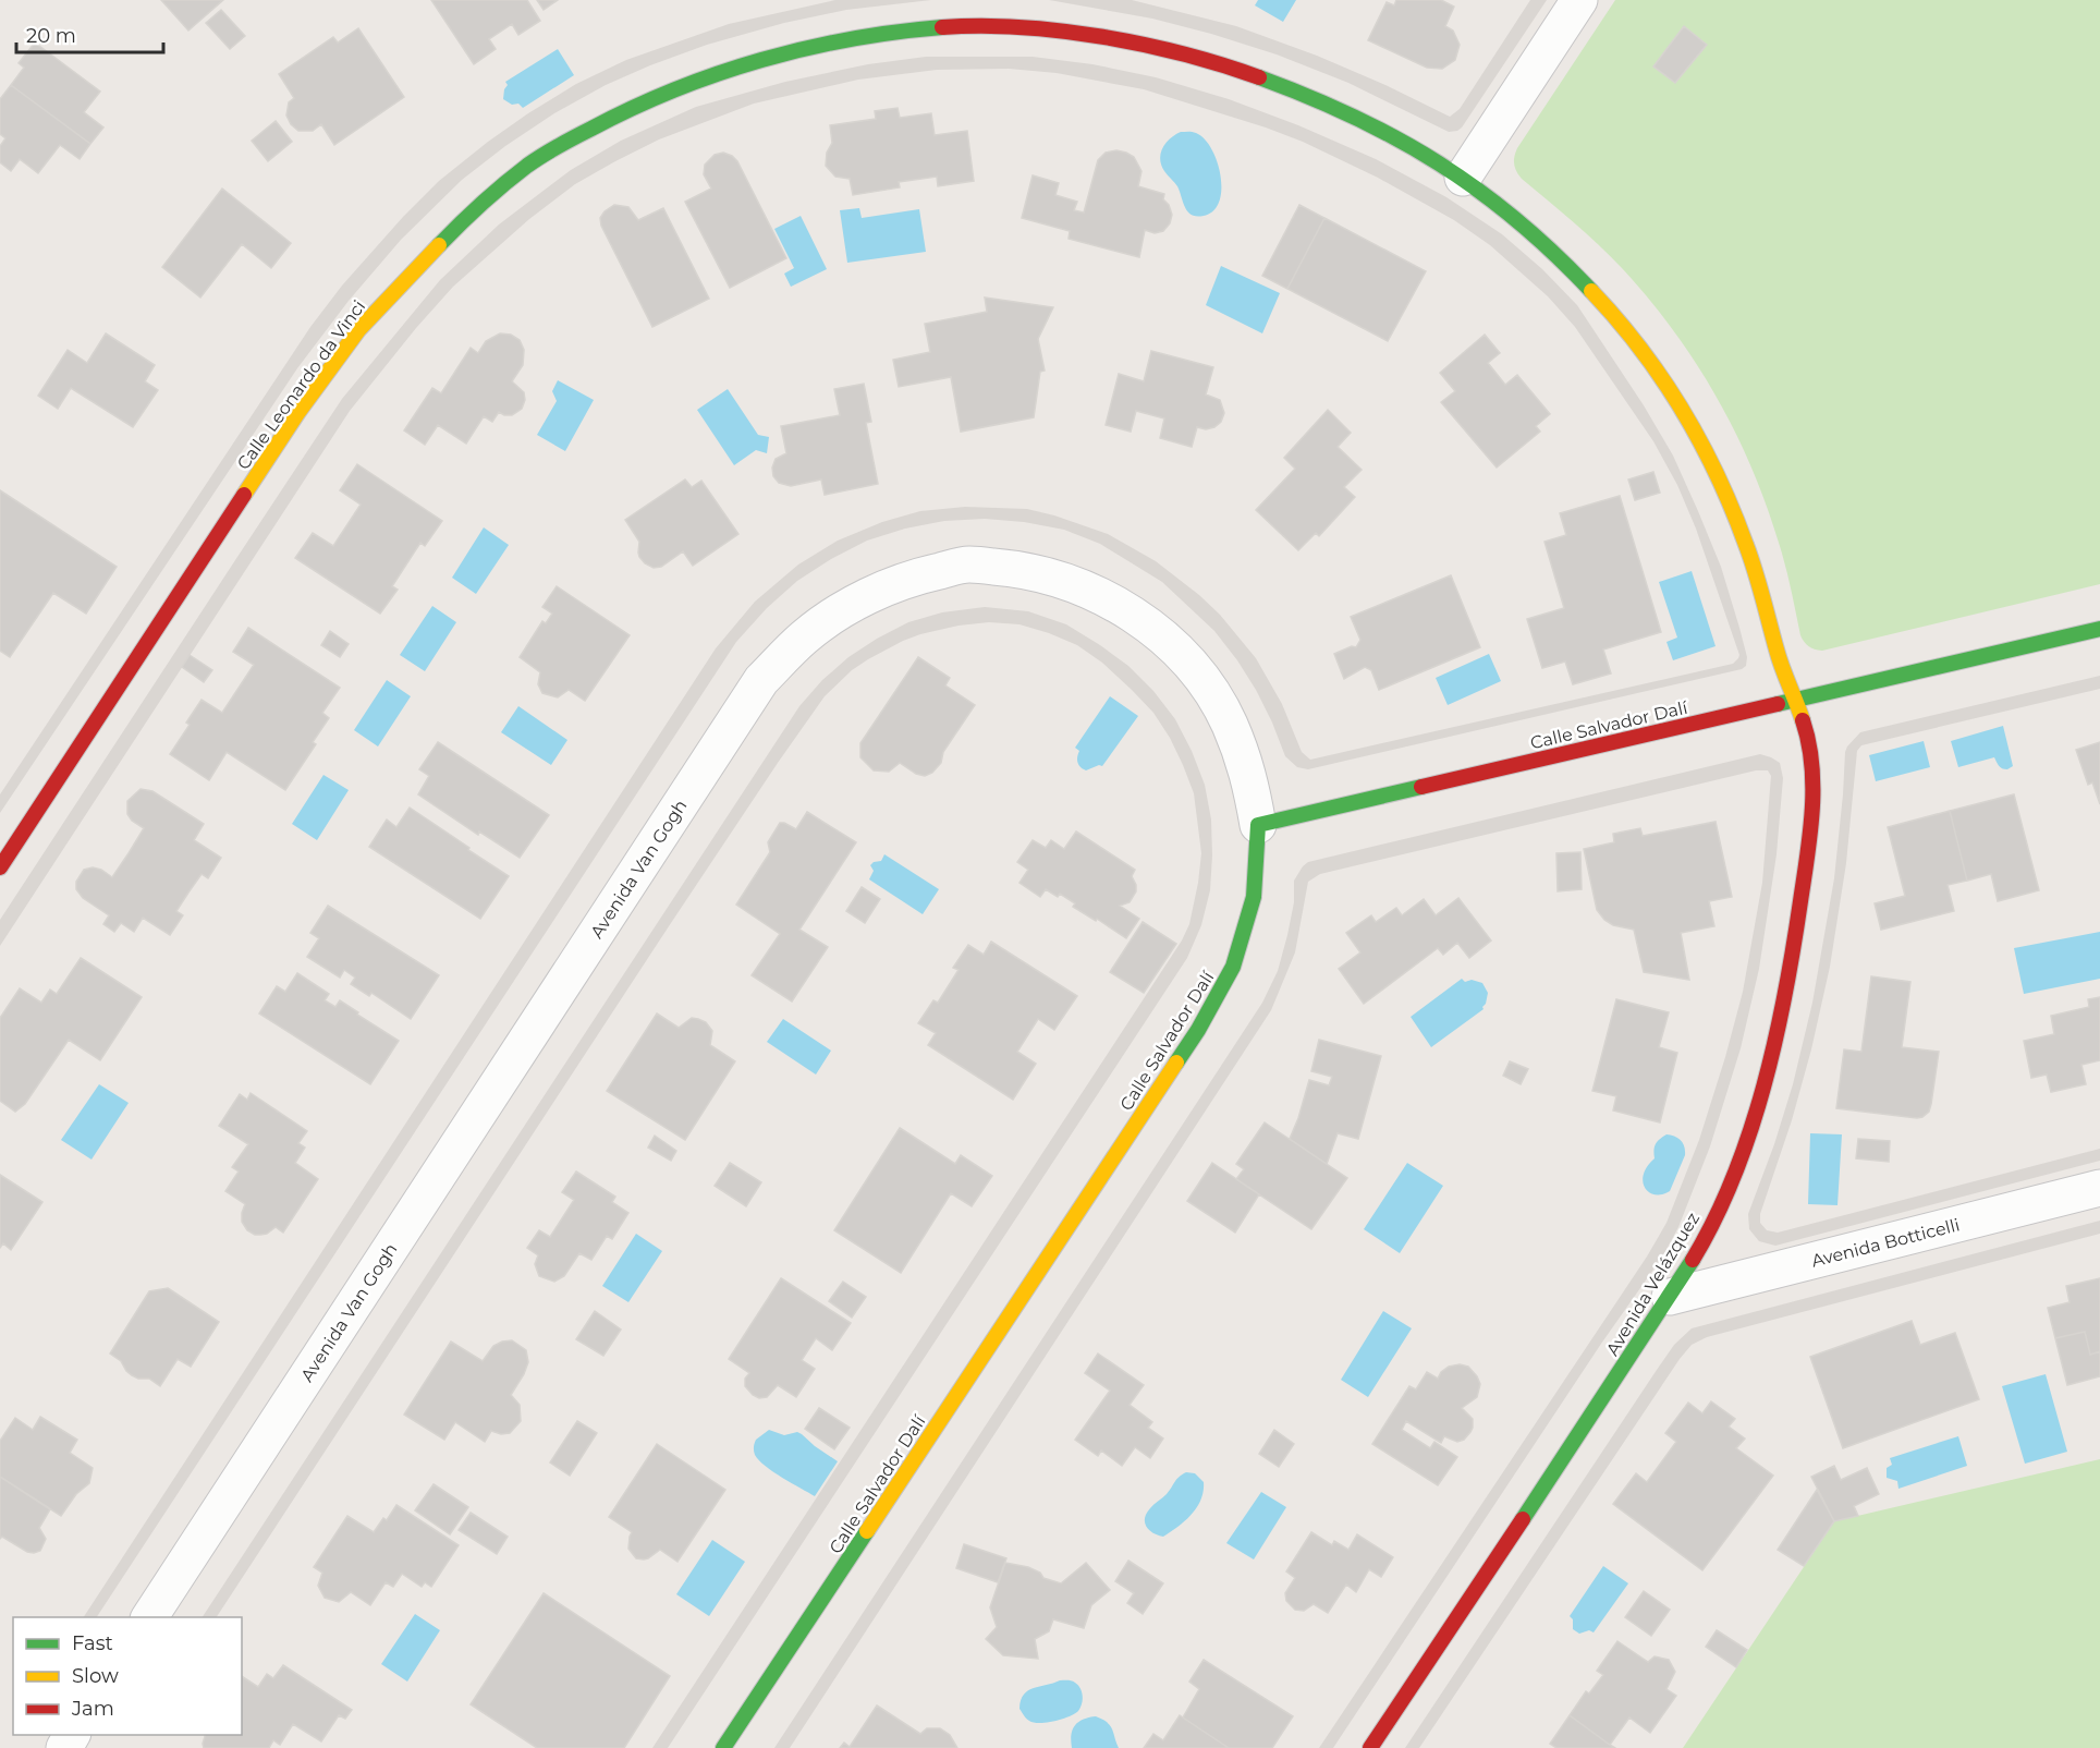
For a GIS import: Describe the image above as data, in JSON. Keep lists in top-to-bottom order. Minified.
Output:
{"streets":{"street":["Calle Leonardo da Vinci","Calle Salvador Dalí","Avenida Van Gogh","Avenida Botticelli","Avenida Velázquez"]},"crossings":[["Calle Leonardo da Vinci","Calle Salvador Dalí"],["Calle Leonardo da Vinci","Avenida Velázquez"],["Calle Salvador Dalí","Avenida Van Gogh"],["Calle Salvador Dalí","Avenida Velázquez"],["Avenida Botticelli","Avenida Velázquez"]],"legend":["Fast","Slow","Jam"],"scale_bar":"20 m"}
